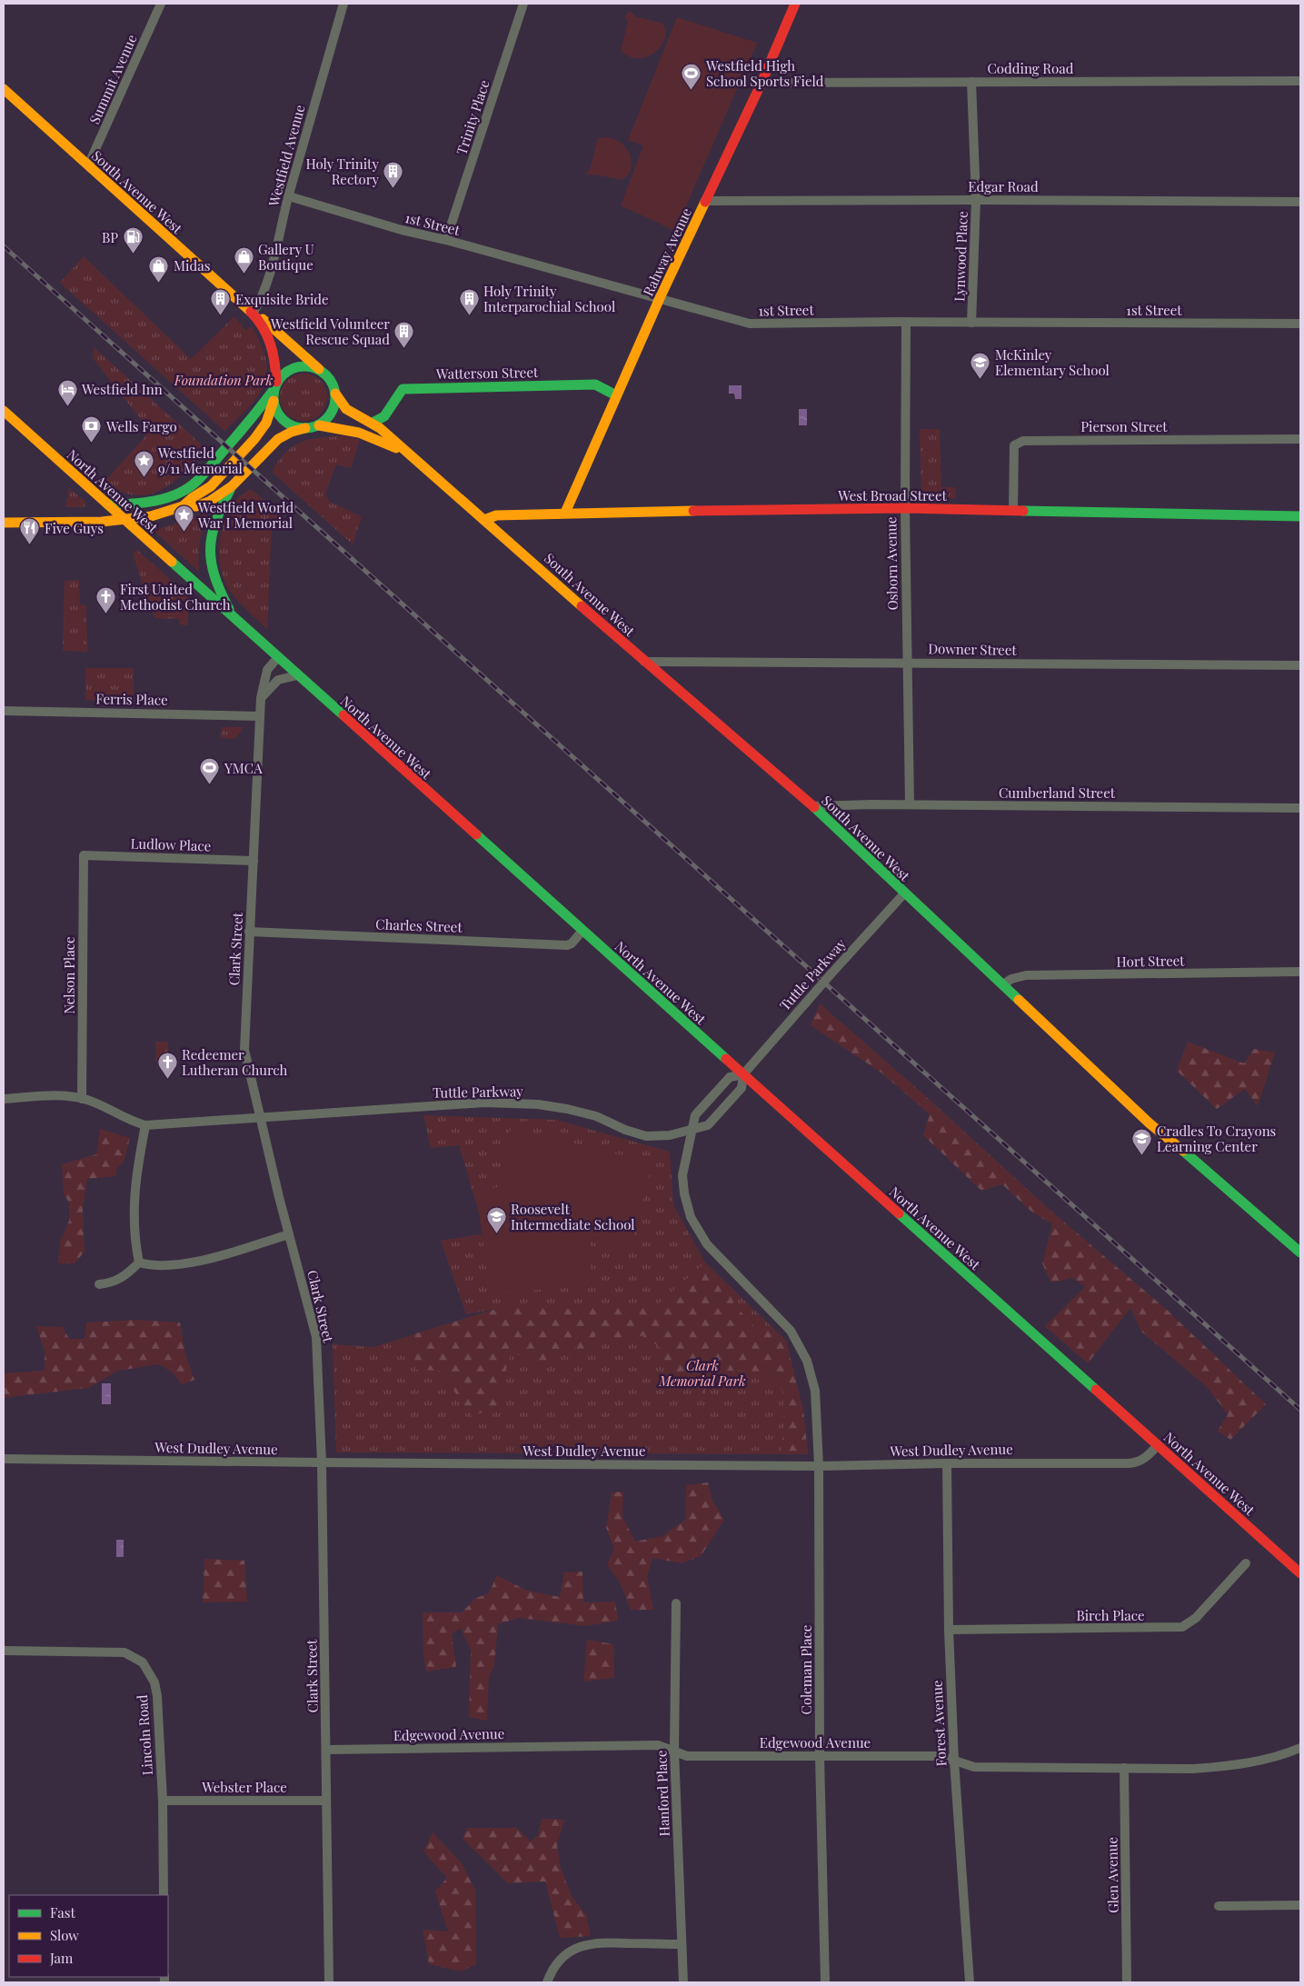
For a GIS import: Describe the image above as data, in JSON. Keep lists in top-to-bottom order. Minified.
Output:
{"streets":{"main road":["South Avenue West","Rahway Avenue","Watterson Street","North Avenue West","West Broad Street"],"street":["Codding Road","Summit Avenue","Trinity Place","Westfield Avenue","Edgar Road","1st Street","Lynwood Place","Pierson Street","Osborn Avenue","Downer Street","Ferris Place","Cumberland Street","Ludlow Place","Charles Street","Clark Street","Hort Street","Tuttle Parkway","Nelson Place","West Dudley Avenue","Birch Place","Coleman Place","Forest Avenue","Edgewood Avenue","Lincoln Road","Webster Place","Hanford Place","Glen Avenue"]},"crossings":[["Codding Road","Rahway Avenue"],["Codding Road","Lynwood Place"],["Summit Avenue","South Avenue West"],["Trinity Place","1st Street"],["Westfield Avenue","South Avenue West"],["Westfield Avenue","1st Street"],["Edgar Road","Rahway Avenue"],["Edgar Road","Lynwood Place"],["South Avenue West","Watterson Street"],["South Avenue West","West Broad Street"],["South Avenue West","Downer Street"],["South Avenue West","Cumberland Street"],["South Avenue West","Hort Street"],["South Avenue West","Tuttle Parkway"],["1st Street","Rahway Avenue"],["1st Street","Lynwood Place"],["1st Street","Osborn Avenue"],["Rahway Avenue","Watterson Street"],["Rahway Avenue","West Broad Street"],["Pierson Street","West Broad Street"],["North Avenue West","Charles Street"],["North Avenue West","Clark Street"],["North Avenue West","Tuttle Parkway"],["North Avenue West","West Dudley Avenue"],["West Broad Street","Osborn Avenue"],["Osborn Avenue","Downer Street"],["Osborn Avenue","Cumberland Street"],["Ferris Place","Clark Street"],["Ludlow Place","Clark Street"],["Ludlow Place","Nelson Place"],["Charles Street","Clark Street"],["Clark Street","Tuttle Parkway"],["Clark Street","West Dudley Avenue"],["Clark Street","Edgewood Avenue"],["Clark Street","Webster Place"],["Tuttle Parkway","West Dudley Avenue"],["Tuttle Parkway","Coleman Place"],["West Dudley Avenue","Coleman Place"],["West Dudley Avenue","Forest Avenue"],["Birch Place","Forest Avenue"],["Coleman Place","Edgewood Avenue"],["Forest Avenue","Edgewood Avenue"],["Edgewood Avenue","Hanford Place"],["Edgewood Avenue","Glen Avenue"],["Lincoln Road","Webster Place"]],"parks":["Foundation Park","Clark Memorial Park"],"places":{"sports":["Westfield High School Sports Field","YMCA"],"building":["Holy Trinity Rectory","Exquisite Bride","Holy Trinity Interparochial School","Westfield Volunteer Rescue Squad"],"fuel station":["BP"],"shop":["Gallery U Boutique","Midas"],"school or university":["McKinley Elementary School","Cradles To Crayons Learning Center","Roosevelt Intermediate School"],"hotel":["Westfield Inn"],"bank":["Wells Fargo"],"place":["Westfield 9/11 Memorial","Westfield World War I Memorial"],"restaurant":["Five Guys"],"church":["First United Methodist Church","Redeemer Lutheran Church"]},"legend":["Fast","Slow","Jam"]}
